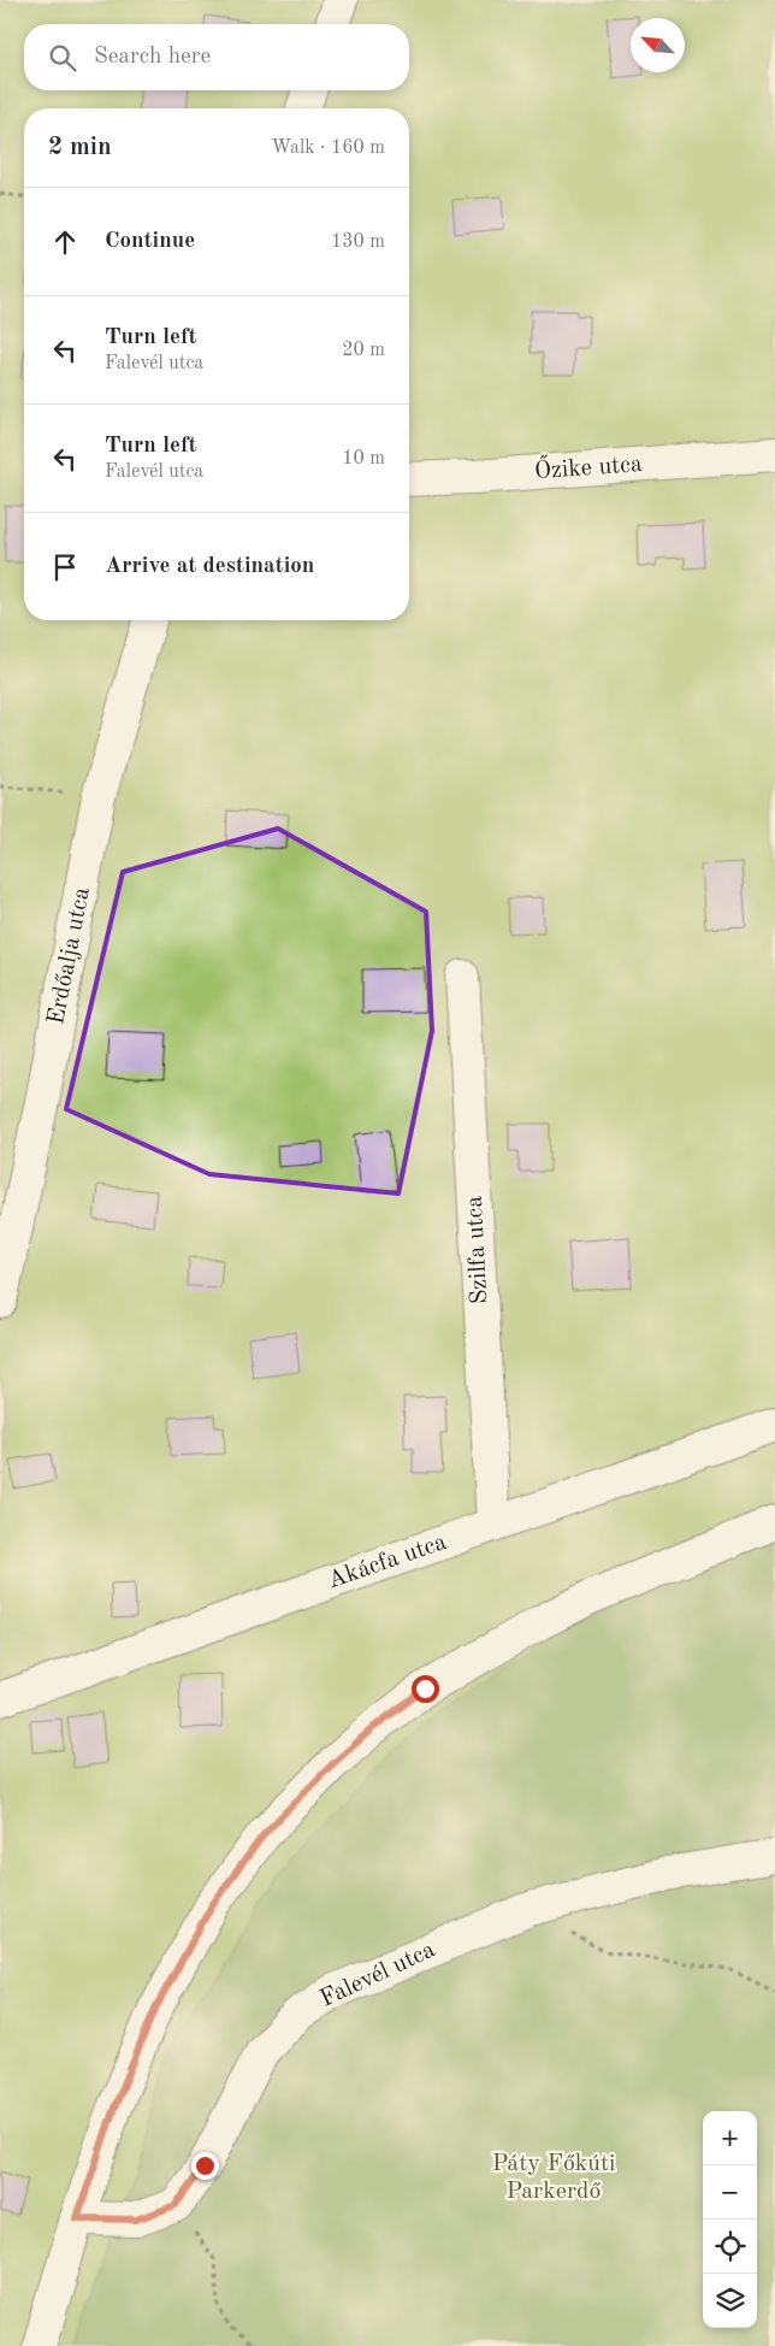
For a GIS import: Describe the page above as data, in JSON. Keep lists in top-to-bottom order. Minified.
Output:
{"streets":{"street":["Őzike utca","Erdőalja utca","Szilfa utca","Akácfa utca","Falevél utca"]},"crossings":[["Szilfa utca","Akácfa utca"]],"parks":["Páty Főkúti Parkerdő"],"north":"top left","page":{"search":"Search here","heading":["2 min","Walk · 160 m"],"list":[["Continue","130 m"],["Turn left","Falevél utca","20 m"],["Turn left","Falevél utca","10 m"],"Arrive at destination"],"map_buttons":["+","−"]}}
